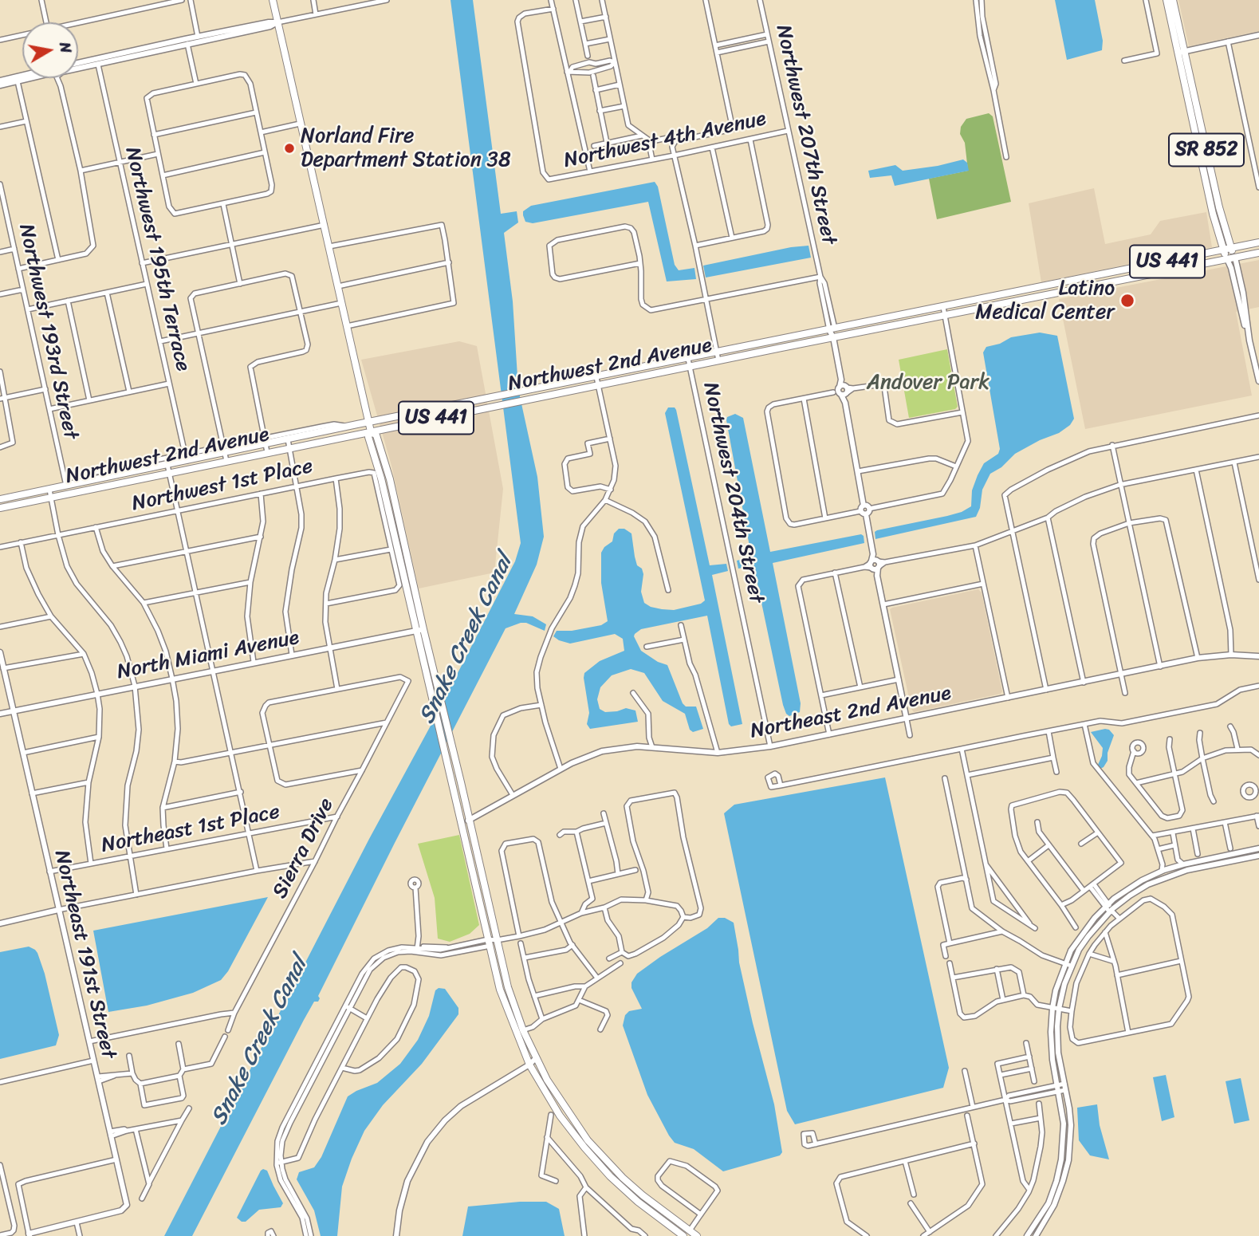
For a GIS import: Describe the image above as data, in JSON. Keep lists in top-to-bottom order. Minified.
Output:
{"streets":{"main road":["SR 852","US 441","Northwest 2nd Avenue"],"street":["Northwest 207th Street","Northwest 4th Avenue","Northwest 195th Terrace","Northwest 193rd Street","Northwest 1st Place","Northwest 204th Street","North Miami Avenue","Northeast 2nd Avenue","Northeast 1st Place","Sierra Drive","Northeast 191st Street"]},"crossings":[["Northwest 207th Street","Northwest 4th Avenue"],["Northwest 207th Street","Northwest 2nd Avenue"],["SR 852","US 441"],["SR 852","Northwest 2nd Avenue"],["Northwest 195th Terrace","Northwest 2nd Avenue"],["US 441","Northwest 2nd Avenue"],["Northwest 193rd Street","Northwest 2nd Avenue"],["Northwest 2nd Avenue","Northwest 204th Street"],["Northwest 204th Street","Northeast 2nd Avenue"],["North Miami Avenue","Northeast 191st Street"],["Northeast 1st Place","Sierra Drive"],["Northeast 1st Place","Northeast 191st Street"]],"water":["Snake Creek Canal"],"parks":["Andover Park"],"places":["Norland Fire Department Station 38","Latino Medical Center"],"north":"right"}
